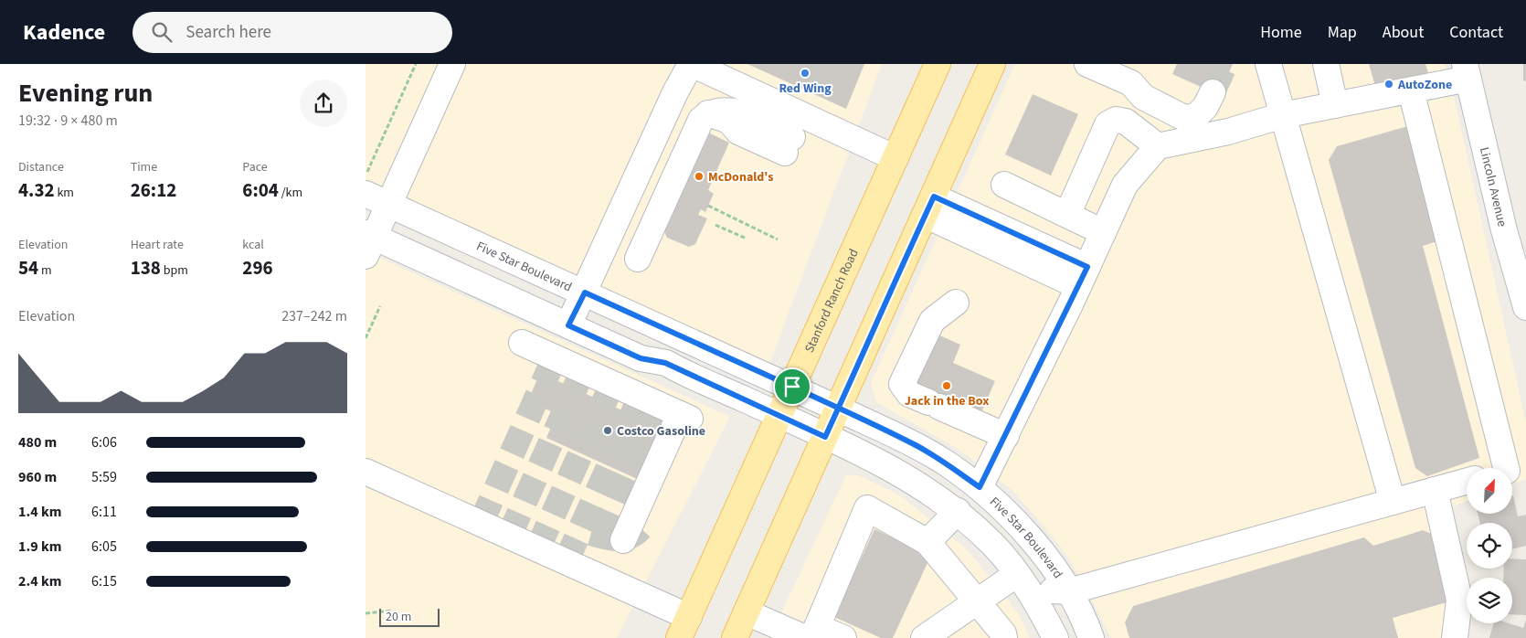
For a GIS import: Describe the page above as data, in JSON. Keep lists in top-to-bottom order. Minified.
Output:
{"streets":{"main road":["Stanford Ranch Road"],"street":["Lincoln Avenue","Five Star Boulevard"]},"crossings":[["Five Star Boulevard","Stanford Ranch Road"]],"places":["Red Wing","AutoZone","McDonald's","Jack in the Box","Costco Gasoline"],"scale_bar":"20 m","north":"top right","page":{"header":"Kadence","search":"Search here","nav":["Home","Map","About","Contact"],"heading":["Evening run","19:32 · 9 × 480 m"],"stats":[["Distance","4.32 km"],["Time","26:12"],["Pace","6:04 /km"],["Elevation","54 m"],["Heart rate","138 bpm"],["kcal","296"]],"chart":["Elevation","237–242 m"],"list":[{"name":"480 m","note":"6:06"},{"name":"960 m","note":"5:59"},{"name":"1.4 km","note":"6:11"},{"name":"1.9 km","note":"6:05"},{"name":"2.4 km","note":"6:15"}],"scale":"20 m"}}
